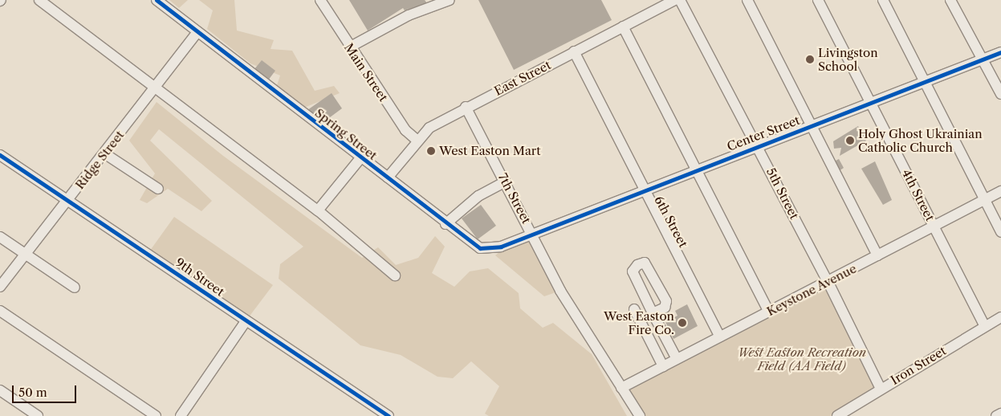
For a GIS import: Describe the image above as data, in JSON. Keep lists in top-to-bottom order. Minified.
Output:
{"streets":{"street":["Main Street","East Street","Center Street","Spring Street","Ridge Street","5th Street","4th Street","7th Street","6th Street","9th Street","Keystone Avenue","Iron Street"]},"crossings":[["Main Street","East Street"],["East Street","Spring Street"],["East Street","7th Street"],["East Street","6th Street"],["Center Street","Spring Street"],["Center Street","5th Street"],["Center Street","4th Street"],["Center Street","7th Street"],["Center Street","6th Street"],["Spring Street","Ridge Street"],["Spring Street","7th Street"],["Ridge Street","9th Street"],["5th Street","Keystone Avenue"],["5th Street","Iron Street"],["4th Street","Keystone Avenue"],["4th Street","Iron Street"],["7th Street","Keystone Avenue"],["6th Street","Keystone Avenue"]],"parks":["West Easton Recreation Field (AA Field)"],"places":["Livingston School","Holy Ghost Ukrainian Catholic Church","West Easton Mart","West Easton Fire Co."],"scale_bar":"50 m"}
